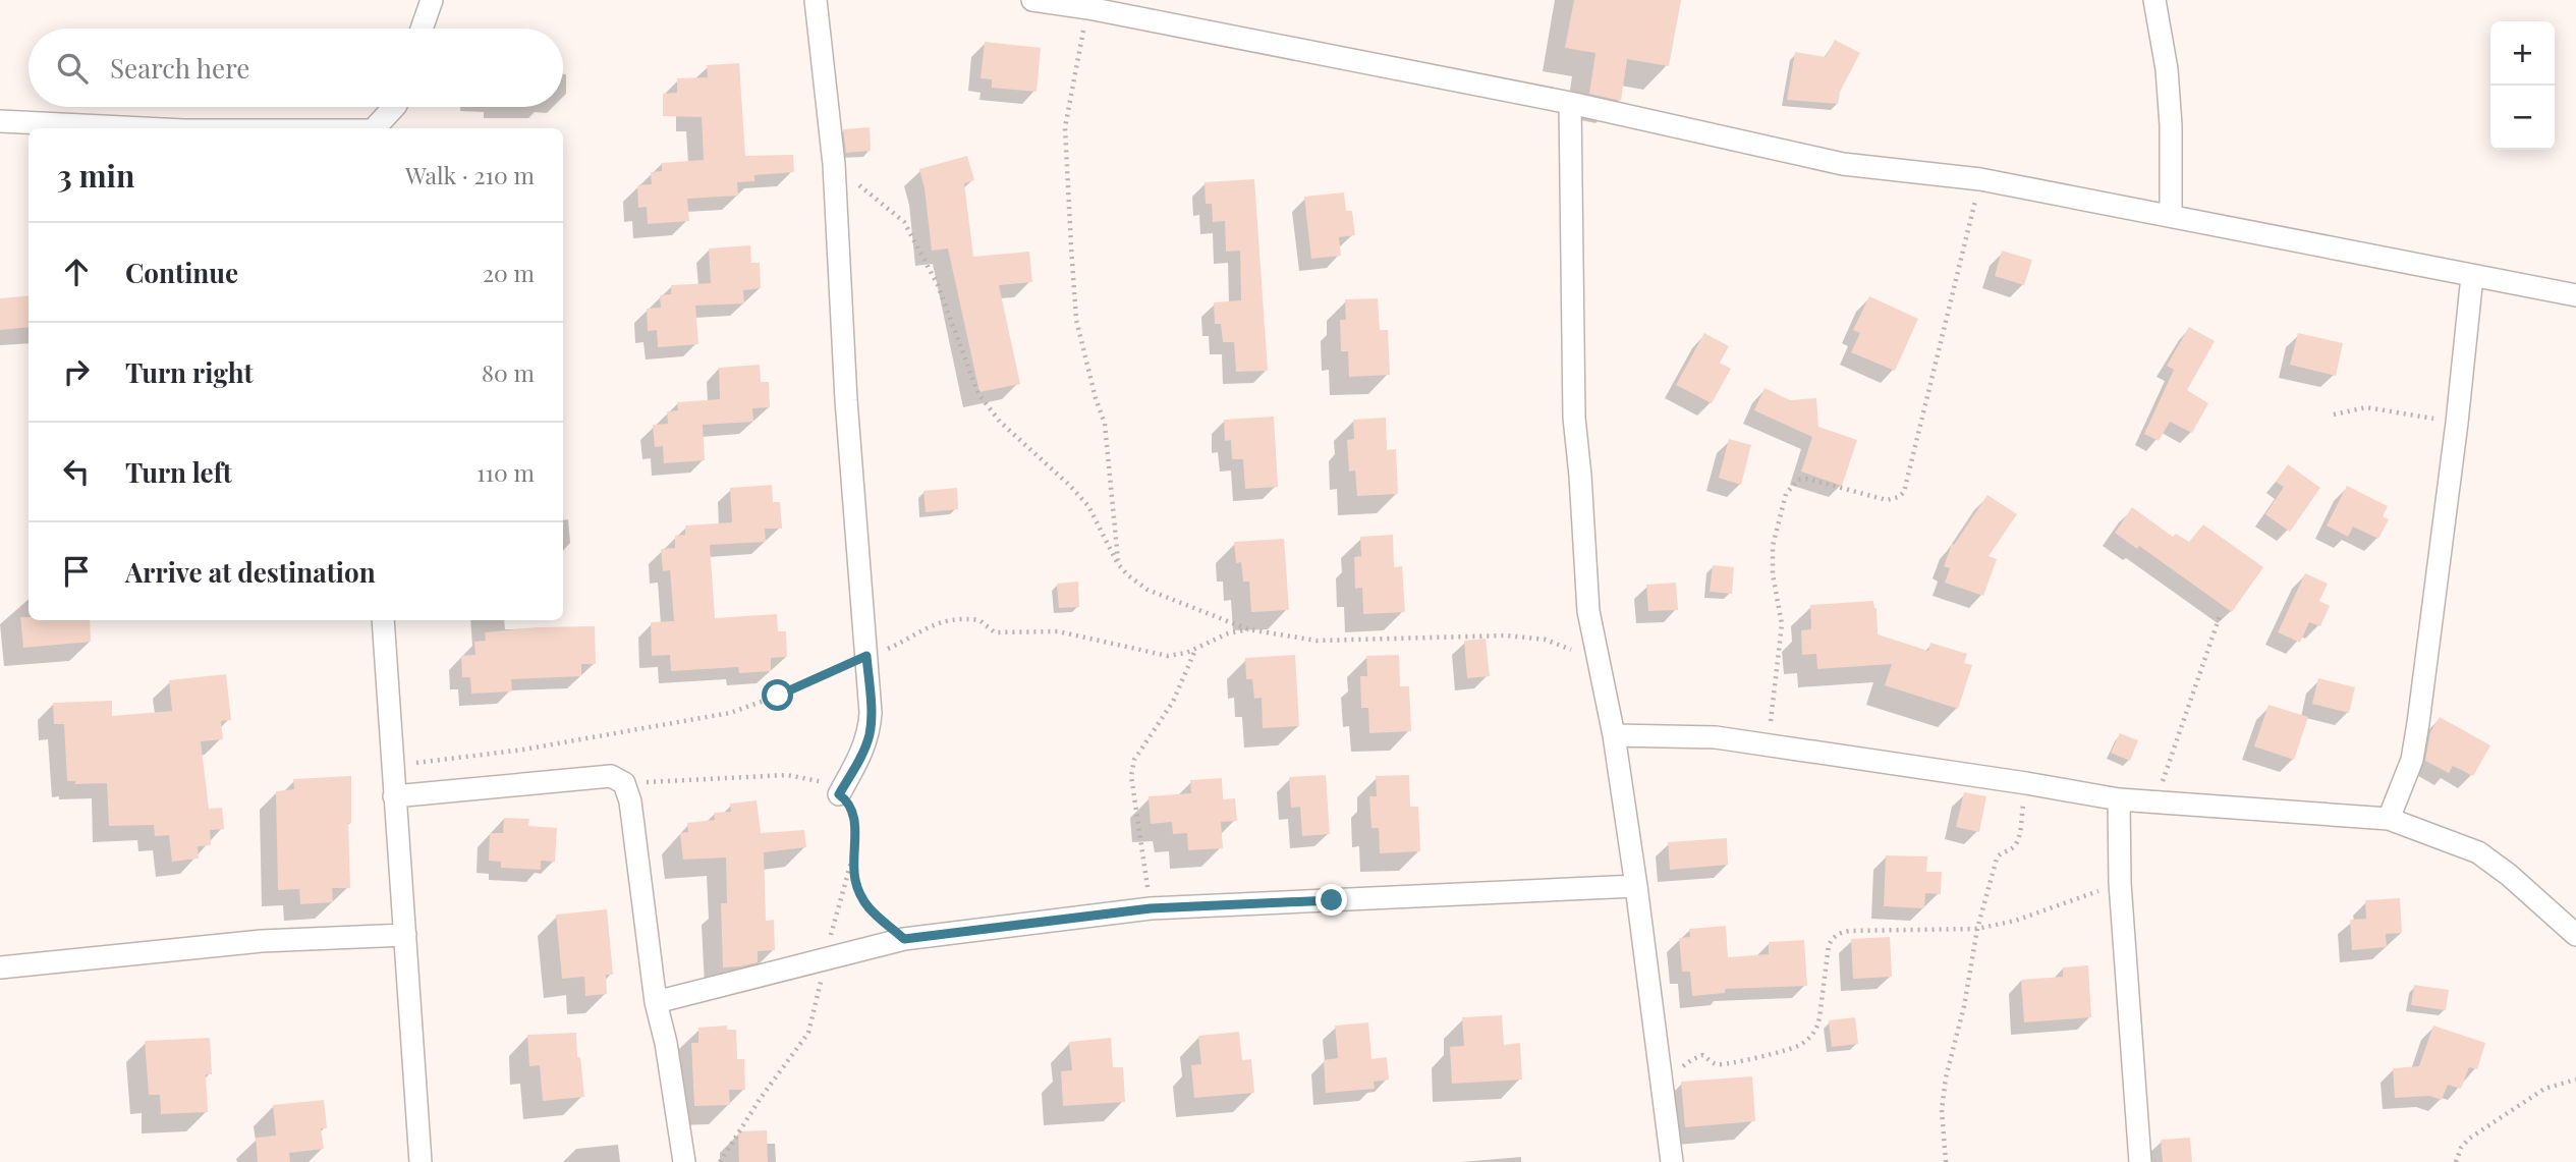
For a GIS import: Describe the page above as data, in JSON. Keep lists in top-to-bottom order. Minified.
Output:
{"page":{"map_buttons":["+","−"],"search":"Search here","heading":["3 min","Walk · 210 m"],"list":[["Continue","20 m"],["Turn right","80 m"],["Turn left","110 m"],"Arrive at destination"]}}
